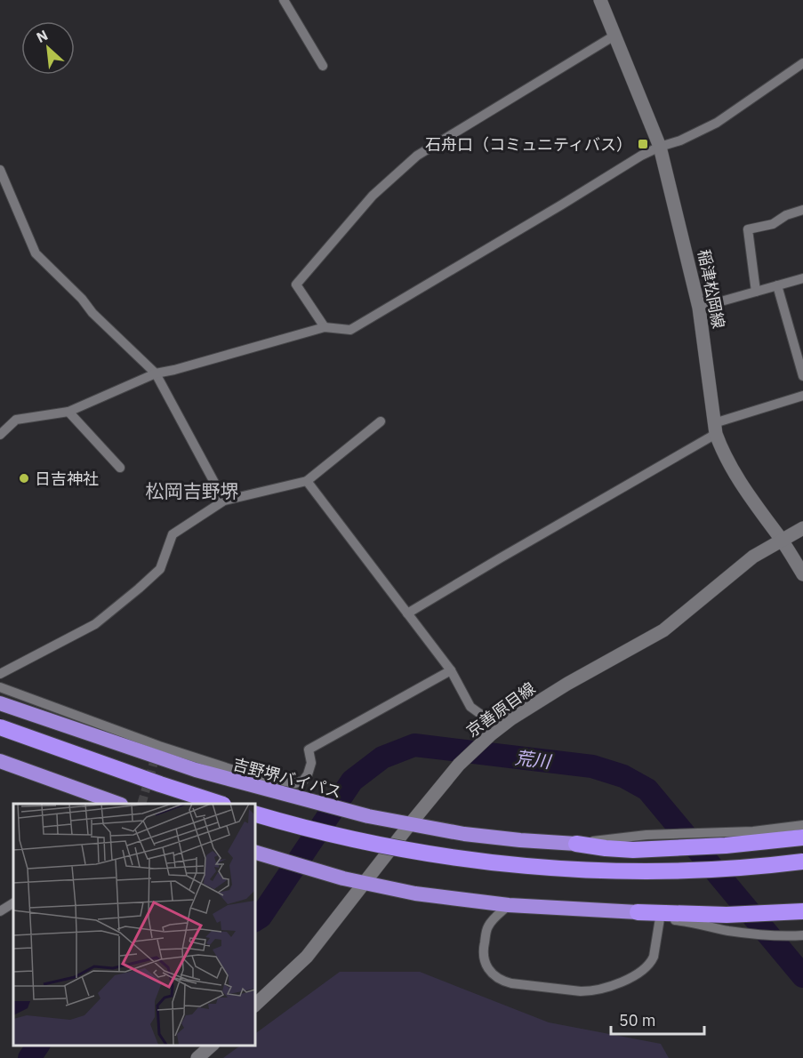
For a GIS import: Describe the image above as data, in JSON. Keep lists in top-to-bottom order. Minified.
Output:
{"streets":{"highway":["吉野堺バイパス"],"main road":["稲津松岡線","京善原目線"]},"crossings":[["稲津松岡線","京善原目線"],["京善原目線","吉野堺バイパス"]],"districts":["松岡吉野堺"],"water":["荒川"],"places":{"transit":["石舟口（コミュニティバス）"],"other":["日吉神社"]},"scale_bar":"50 m","north":"top left"}
